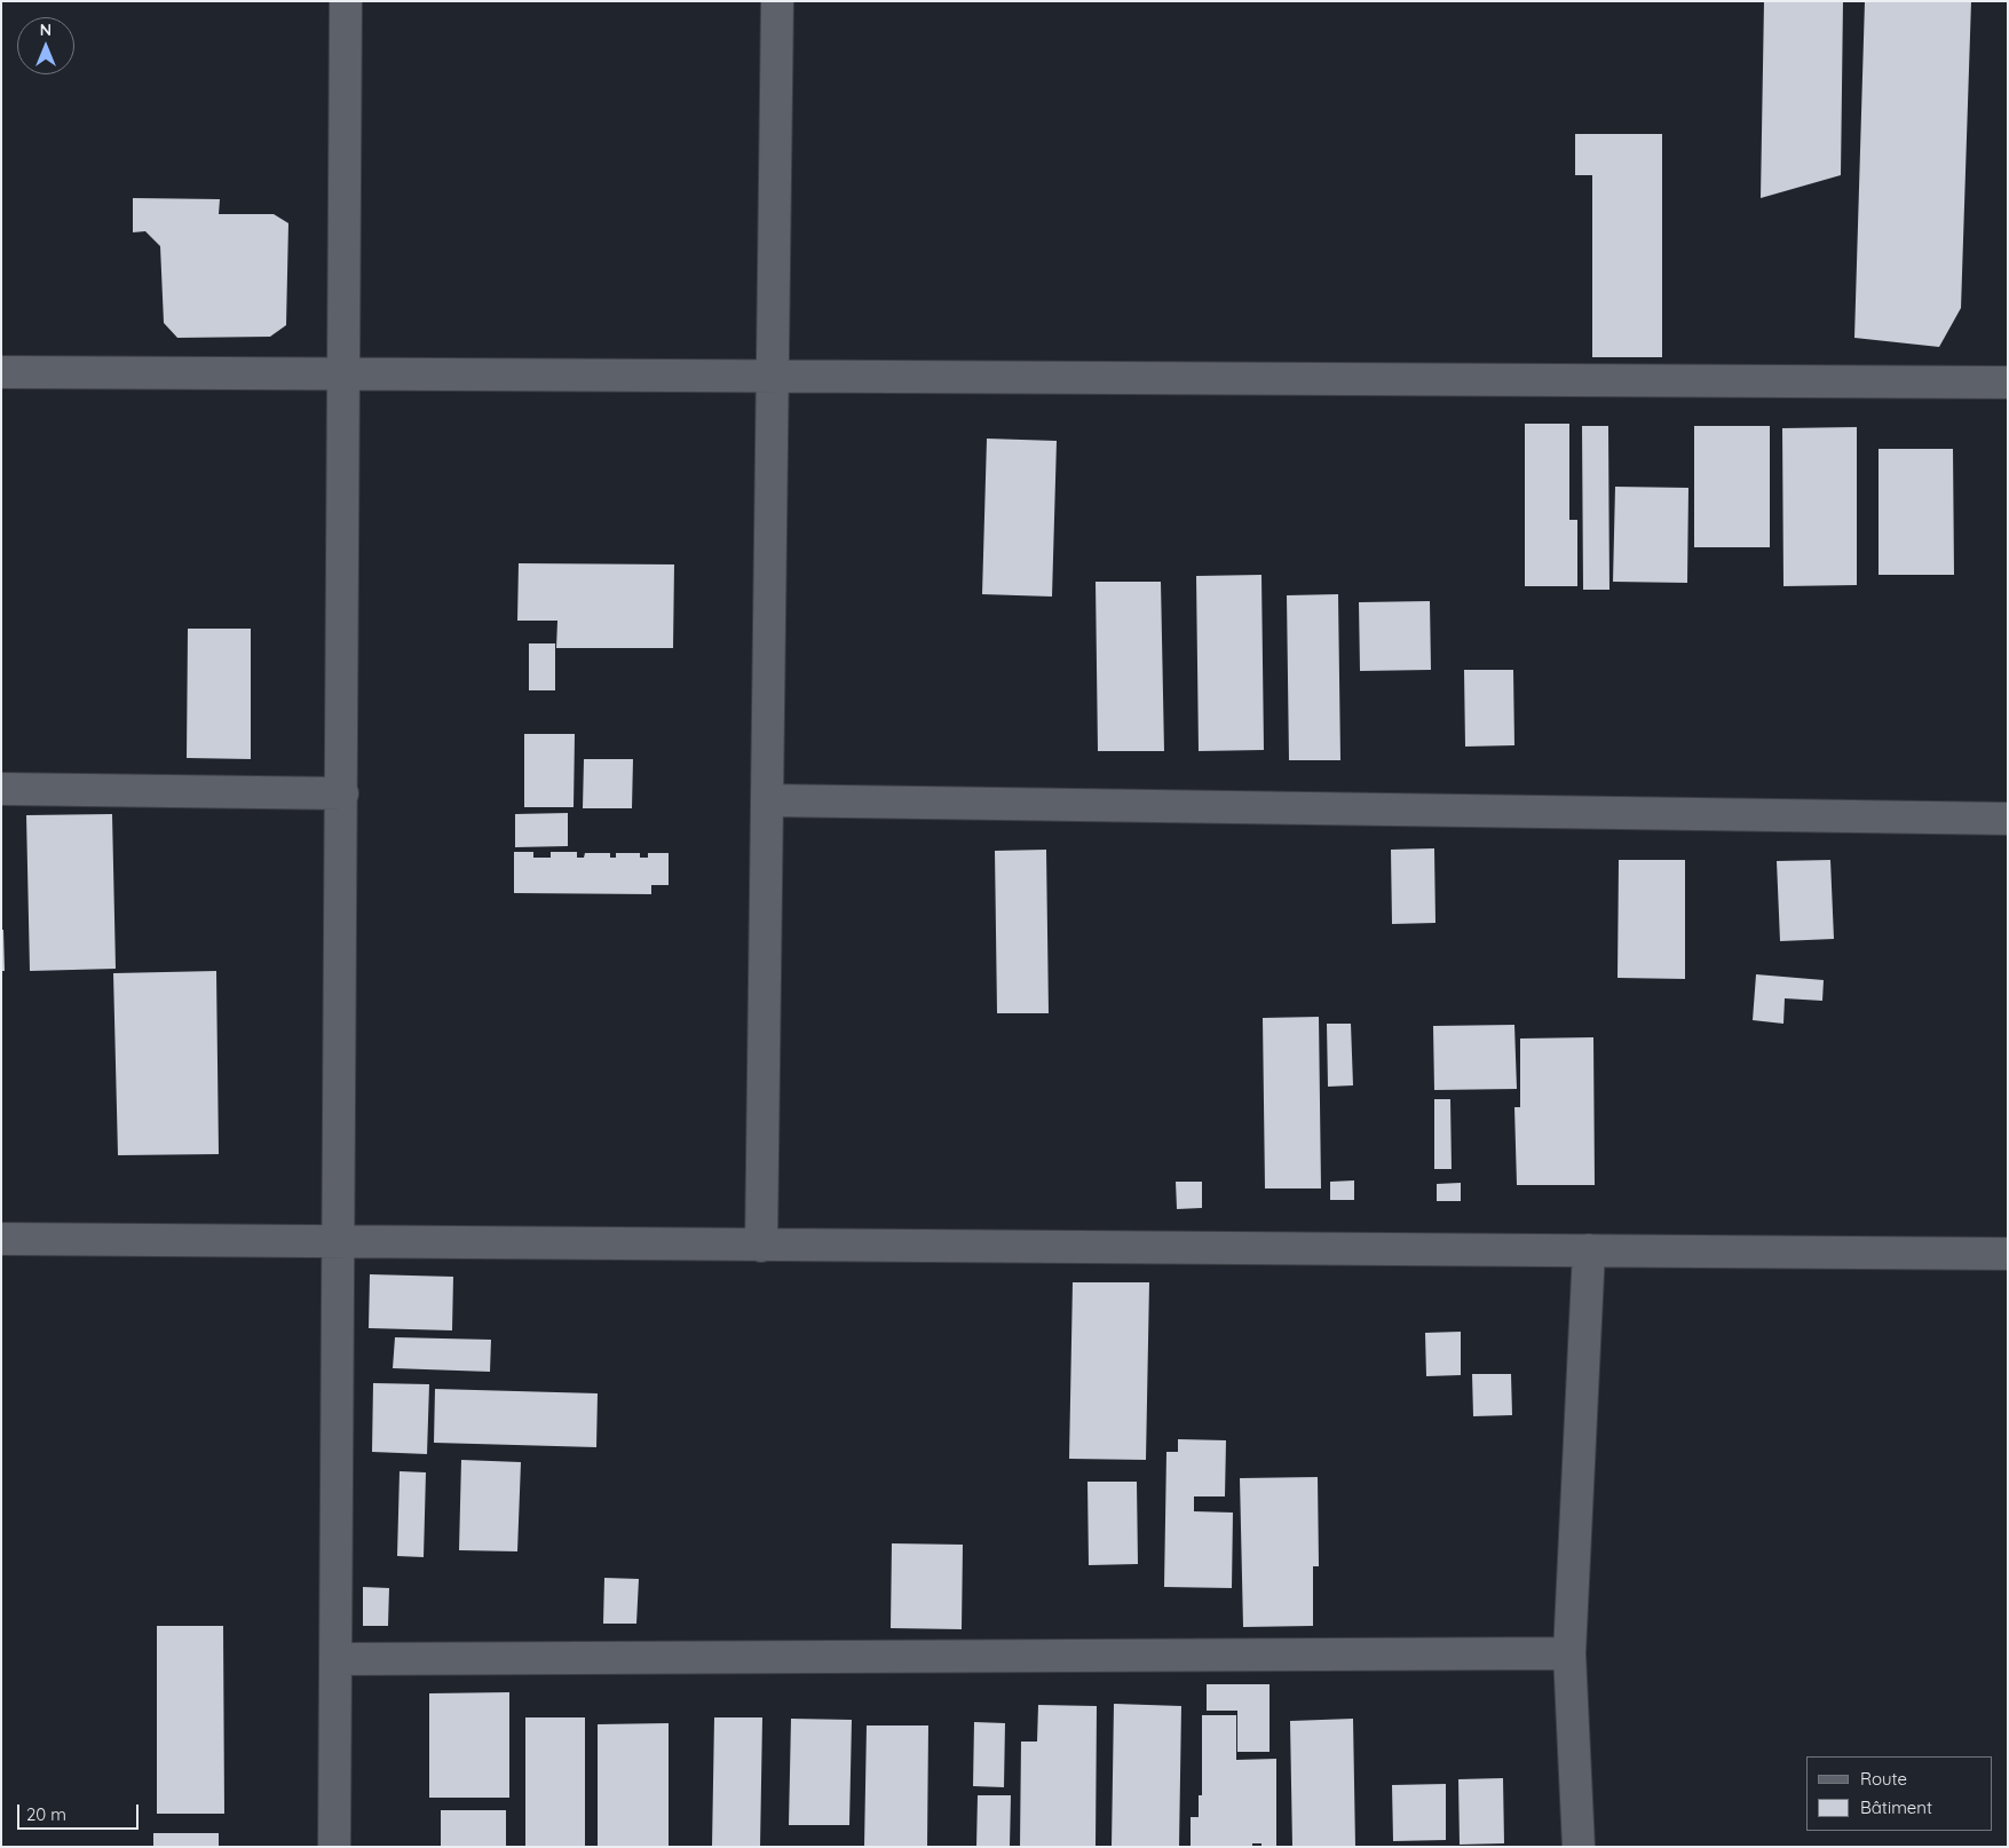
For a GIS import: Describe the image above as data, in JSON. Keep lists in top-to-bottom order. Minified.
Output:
{"legend":["Route","Bâtiment"],"scale_bar":"20 m","north":"top"}
